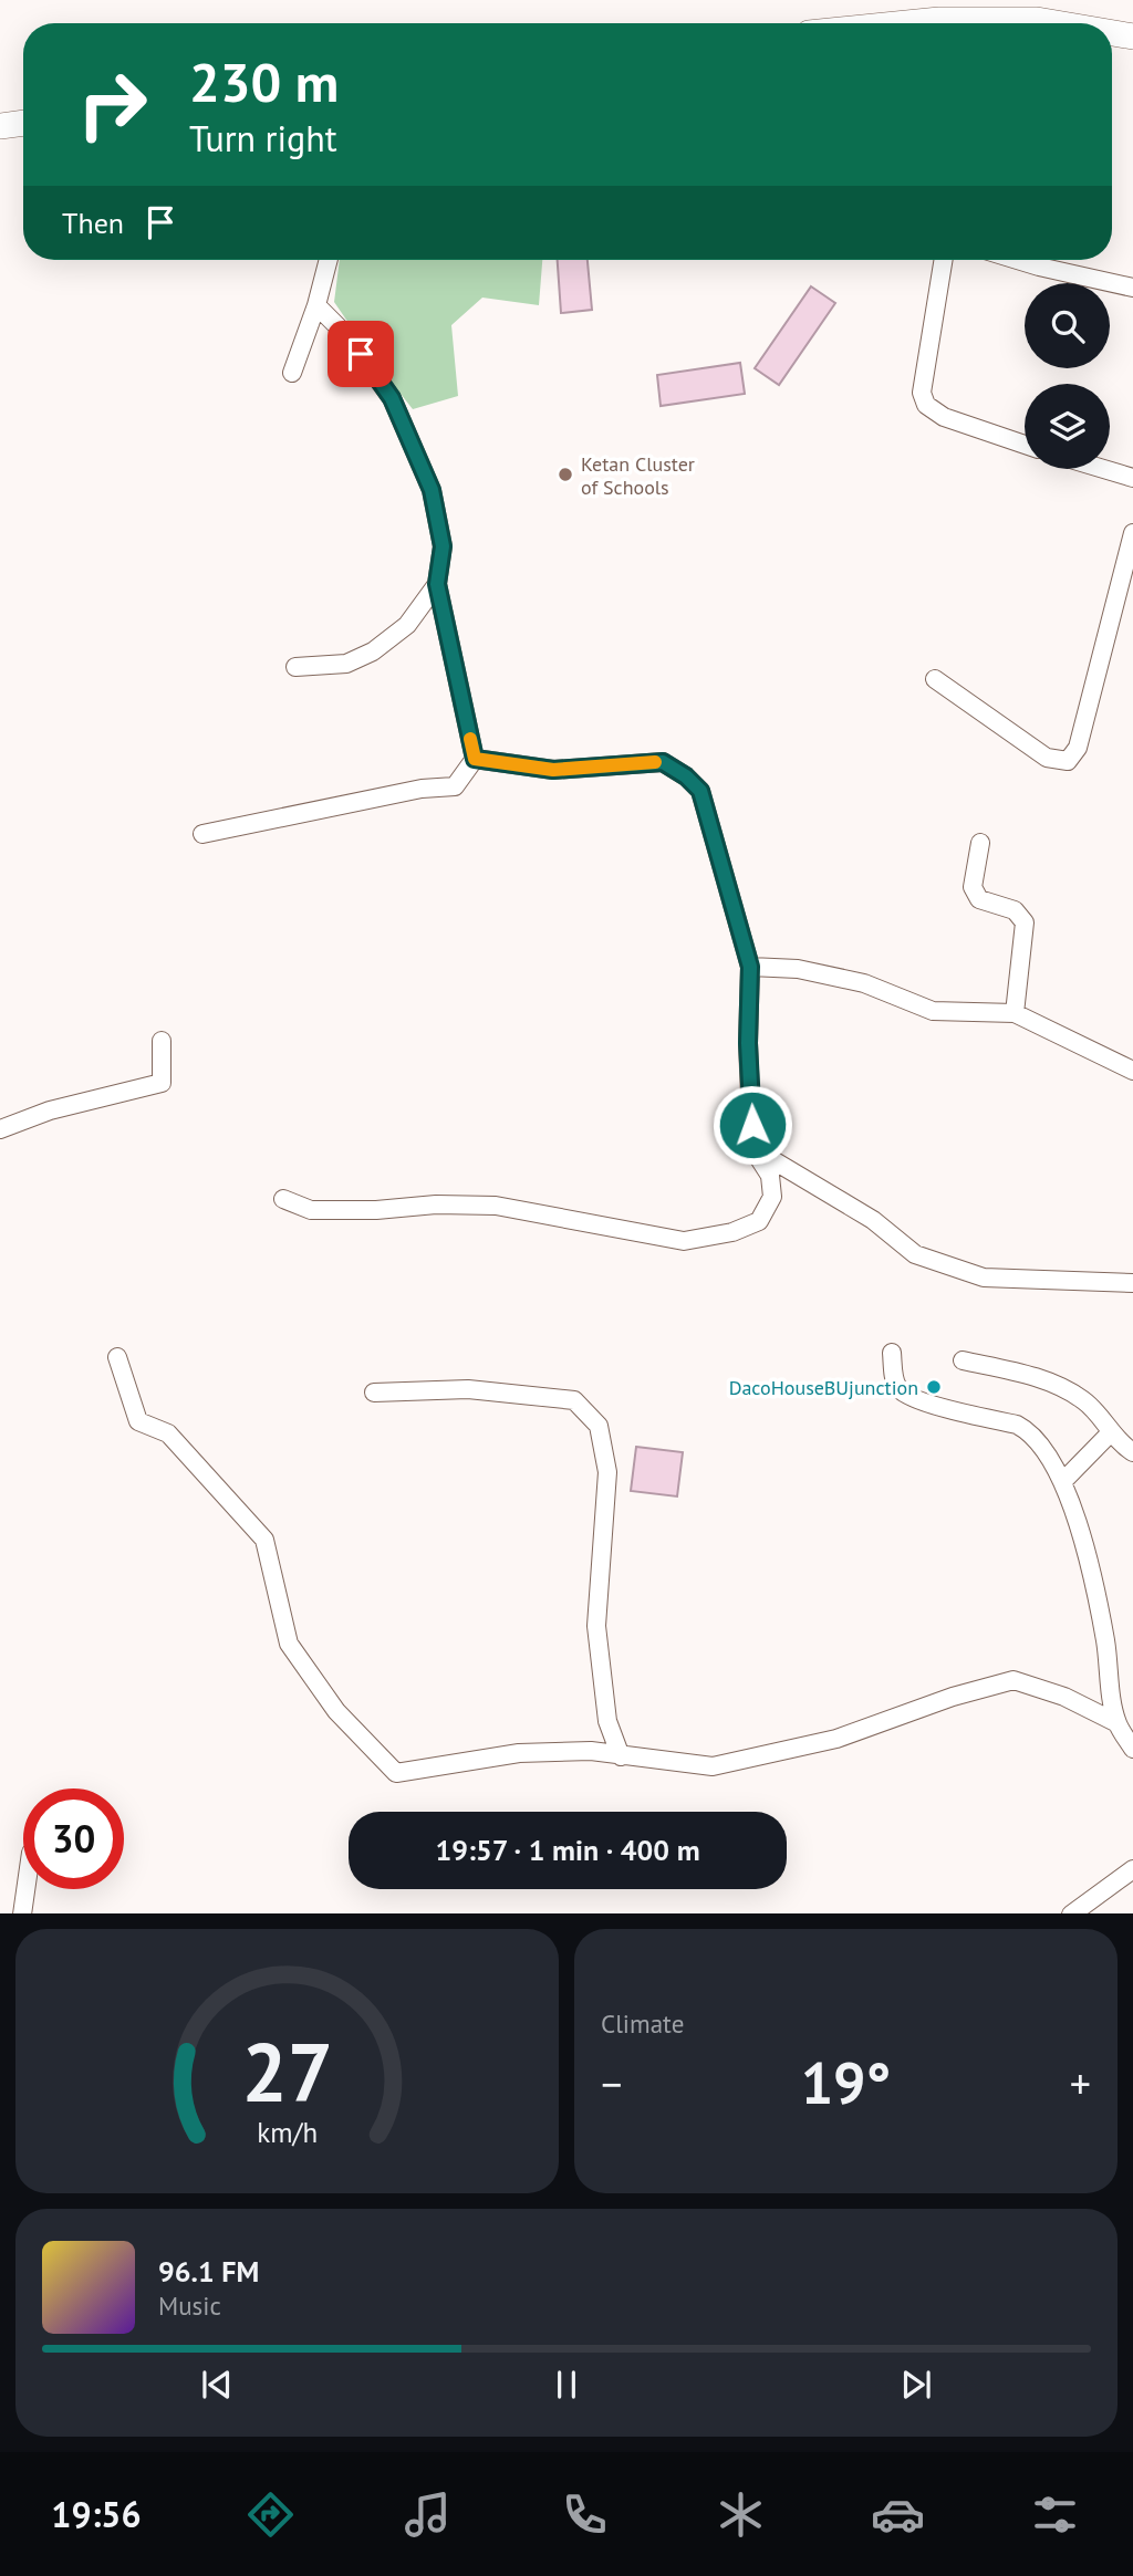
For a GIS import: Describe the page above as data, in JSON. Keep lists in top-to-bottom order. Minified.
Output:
{"places":["Ketan Cluster of Schools","DacoHouseBUjunction"],"page":{"turn":["230 m","Turn right"],"then":"Then","limit":"30","trip":"19:57 · 1 min · 400 m","tile":"Climate","heat":["−","19°","+"],"song":["96.1 FM","Music"],"tabs":"19:56","gauge":["27","km/h"]}}
